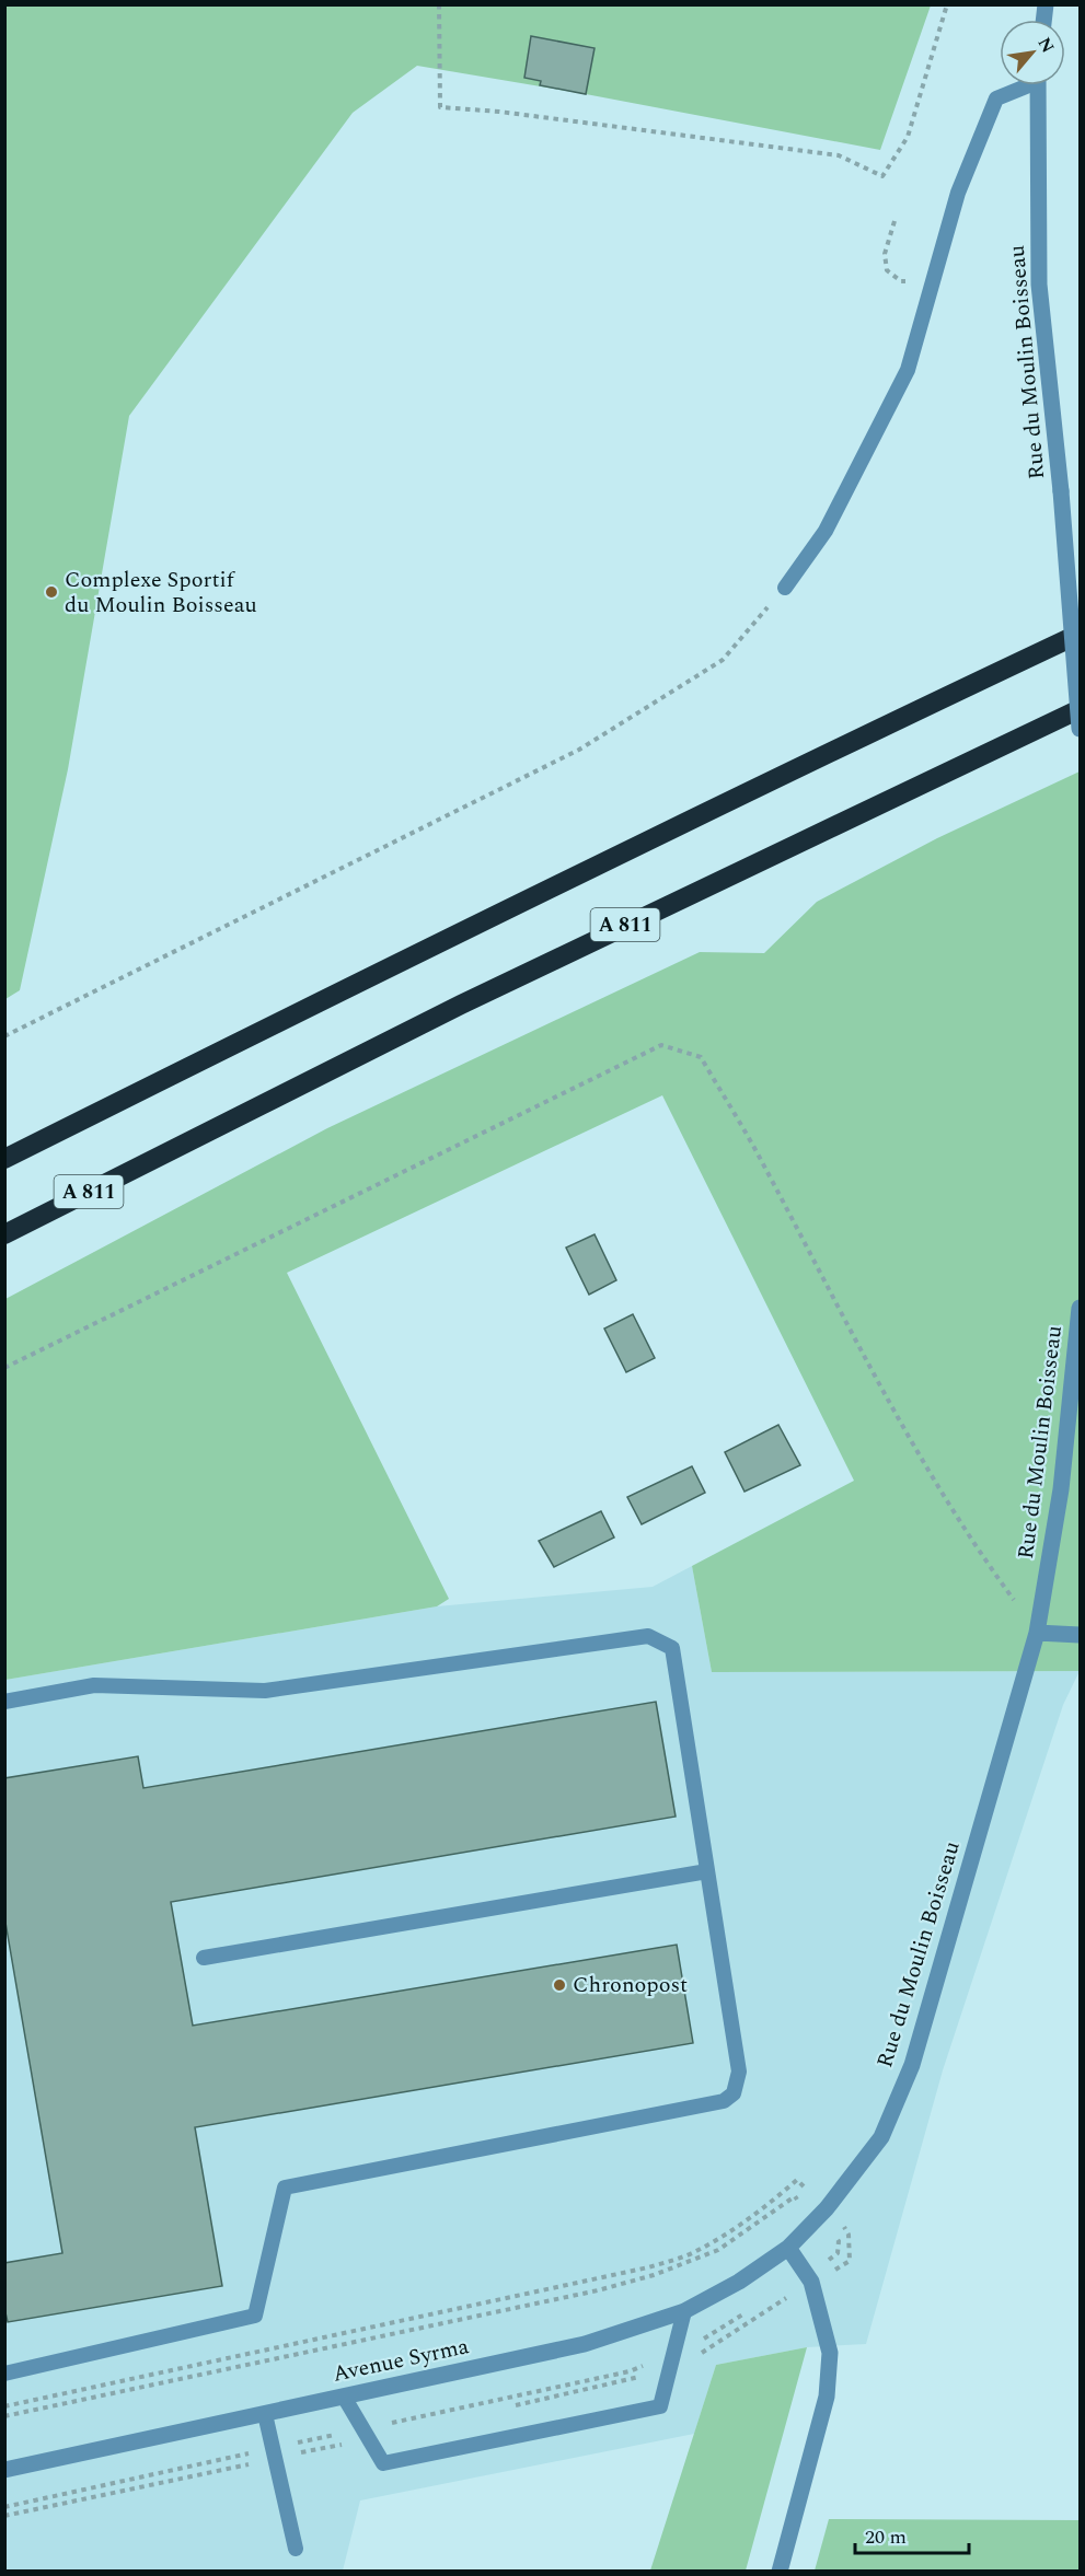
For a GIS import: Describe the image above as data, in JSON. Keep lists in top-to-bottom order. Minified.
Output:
{"streets":{"highway":["A 811"],"street":["Rue du Moulin Boisseau","Avenue Syrma"]},"crossings":[["Rue du Moulin Boisseau","Avenue Syrma"]],"places":["Complexe Sportif du Moulin Boisseau","Chronopost"],"scale_bar":"20 m","north":"top right"}
